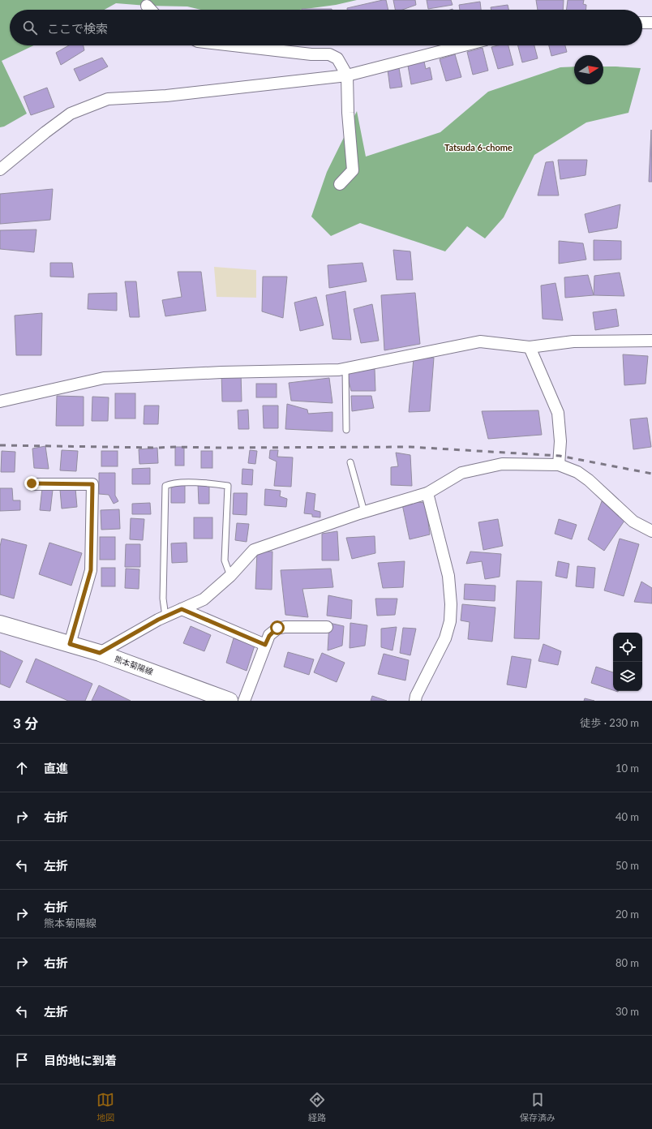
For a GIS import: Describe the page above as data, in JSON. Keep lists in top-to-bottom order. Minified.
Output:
{"streets":{"main road":["熊本菊陽線"]},"districts":["Tatsuda 6-chome"],"north":"right","page":{"search":"ここで検索","heading":["3 分","徒歩 · 230 m"],"list":[["直進","10 m"],["右折","40 m"],["左折","50 m"],["右折","熊本菊陽線","20 m"],["右折","80 m"],["左折","30 m"],"目的地に到着"],"nav":["地図","経路","保存済み"]}}
